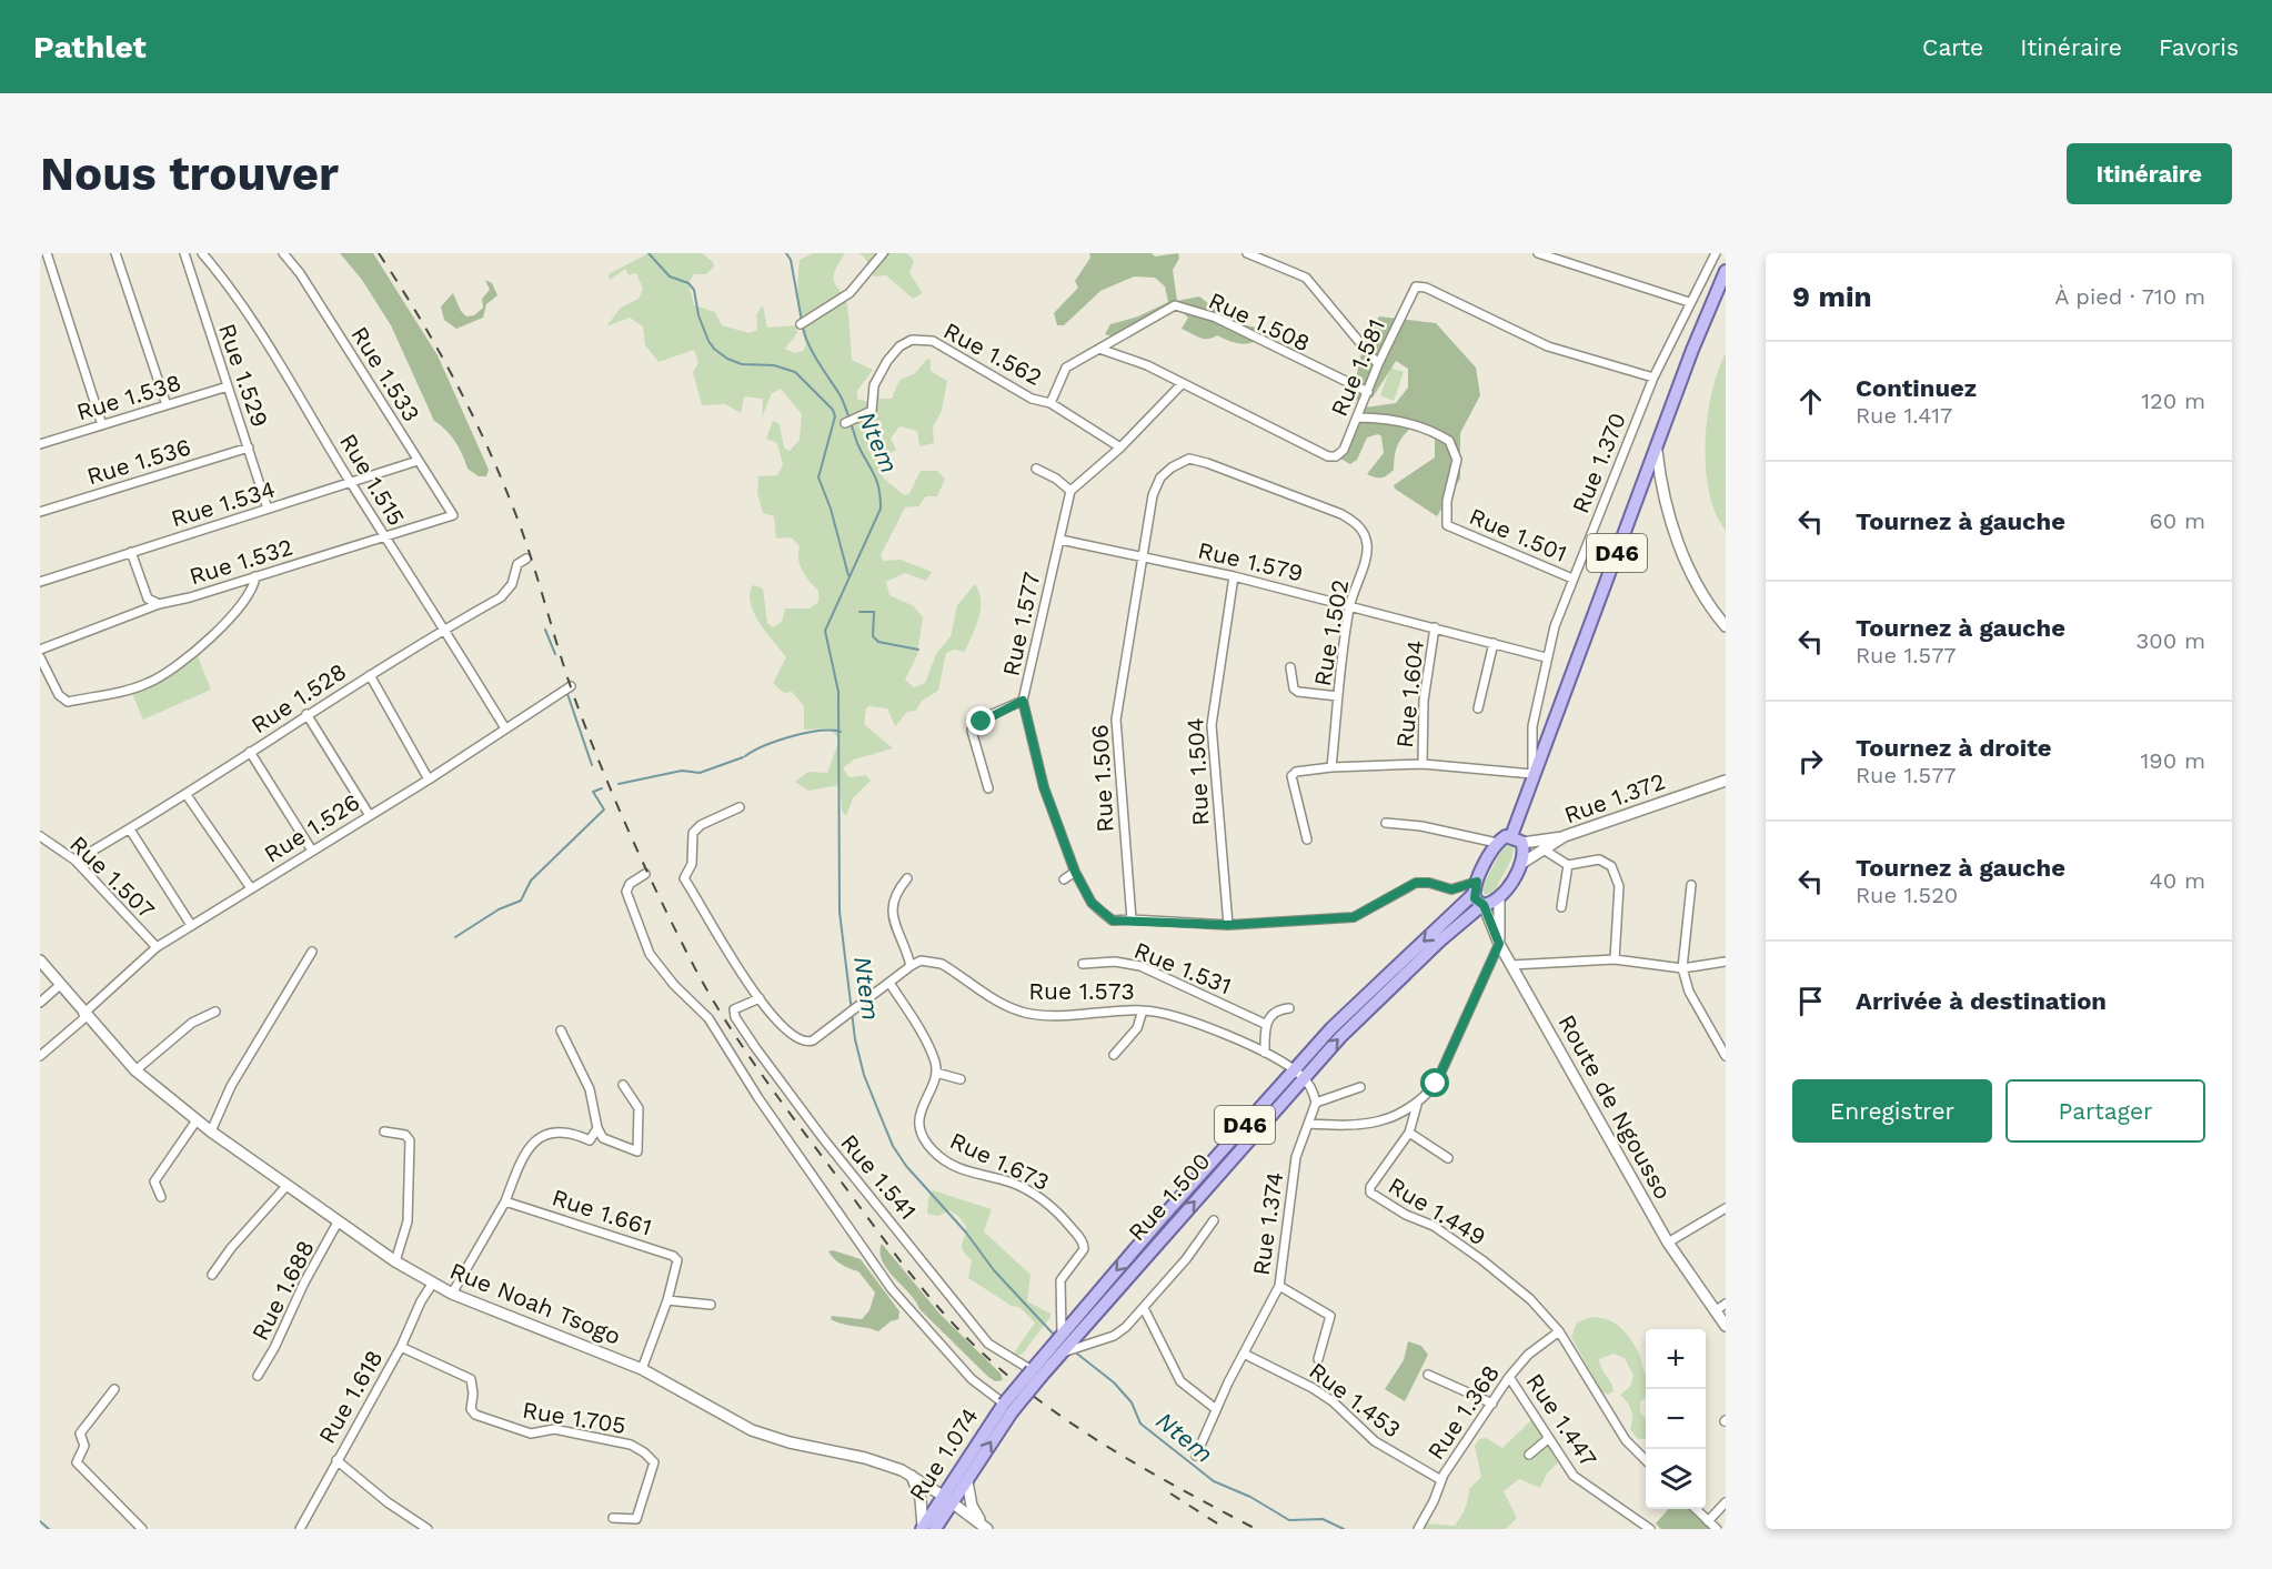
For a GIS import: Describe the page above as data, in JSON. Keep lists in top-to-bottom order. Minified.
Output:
{"streets":{"main road":["D46","Rue 1.372","Route de Ngousso","Rue 1.500","Rue Noah Tsogo","Rue 1.074"],"street":["Rue 1.508","Rue 1.562","Rue 1.581","Rue 1.533","Rue 1.529","Rue 1.538","Rue 1.536","Rue 1.370","Rue 1.515","Rue 1.534","Rue 1.501","Rue 1.532","Rue 1.579","Rue 1.577","Rue 1.502","Rue 1.604","Rue 1.528","Rue 1.504","Rue 1.506","Rue 1.526","Rue 1.507","Rue 1.531","Rue 1.573","Rue 1.673","Rue 1.541","Rue 1.449","Rue 1.661","Rue 1.374","Rue 1.688","Rue 1.618","Rue 1.453","Rue 1.368","Rue 1.705","Rue 1.447"]},"crossings":[["Rue 1.508","Rue 1.562"],["Rue 1.508","Rue 1.581"],["Rue 1.581","Rue 1.370"],["Rue 1.581","Rue 1.501"],["Rue 1.533","Rue 1.534"],["Rue 1.533","Rue 1.532"],["Rue 1.529","Rue 1.538"],["Rue 1.529","Rue 1.536"],["Rue 1.529","Rue 1.534"],["Rue 1.370","Rue 1.501"],["Rue 1.370","D46"],["Rue 1.370","Rue 1.579"],["Rue 1.515","Rue 1.534"],["Rue 1.515","Rue 1.532"],["Rue 1.515","Rue 1.528"],["Rue 1.515","Rue 1.526"],["D46","Rue 1.541"],["D46","Rue 1.500"],["D46","Rue 1.074"],["Rue 1.579","Rue 1.577"],["Rue 1.579","Rue 1.502"],["Rue 1.579","Rue 1.604"],["Rue 1.579","Rue 1.504"],["Rue 1.579","Rue 1.506"],["Rue 1.577","Rue 1.504"],["Rue 1.577","Rue 1.506"],["Rue 1.577","Rue 1.500"],["Rue 1.502","Rue 1.506"],["Rue 1.528","Rue 1.507"],["Rue 1.526","Rue 1.507"],["Rue 1.526","Rue Noah Tsogo"],["Rue 1.573","Rue 1.500"],["Route de Ngousso","Rue 1.500"],["Rue 1.673","Rue 1.500"],["Rue 1.541","Rue 1.500"],["Rue 1.449","Rue 1.368"],["Rue 1.661","Rue Noah Tsogo"],["Rue 1.374","Rue 1.453"],["Rue 1.688","Rue Noah Tsogo"],["Rue Noah Tsogo","Rue 1.618"],["Rue Noah Tsogo","Rue 1.074"],["Rue 1.618","Rue 1.705"],["Rue 1.453","Rue 1.368"],["Rue 1.368","Rue 1.447"]],"water":["Ntem"],"page":{"header":"Pathlet","nav":["Carte","Itinéraire","Favoris"],"buttons":["Itinéraire",["Enregistrer","Partager"]],"title":"Nous trouver","heading":["9 min","À pied · 710 m"],"list":[["Continuez","Rue 1.417","120 m"],["Tournez à gauche","60 m"],["Tournez à gauche","Rue 1.577","300 m"],["Tournez à droite","Rue 1.577","190 m"],["Tournez à gauche","Rue 1.520","40 m"],"Arrivée à destination"],"map_buttons":["+","−"]}}
